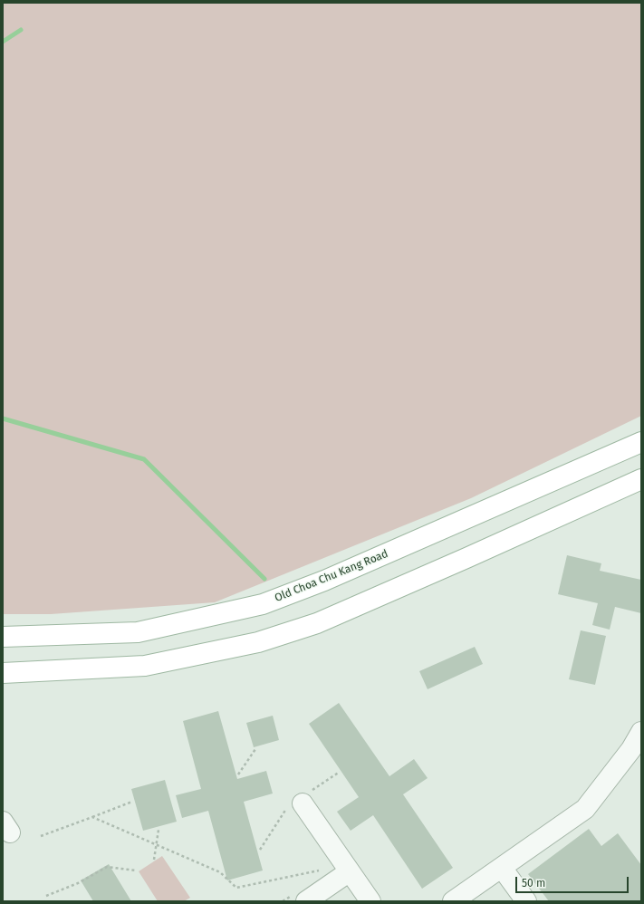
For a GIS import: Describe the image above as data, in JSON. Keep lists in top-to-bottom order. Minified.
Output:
{"streets":{"main road":["Old Choa Chu Kang Road"]},"scale_bar":"50 m"}
